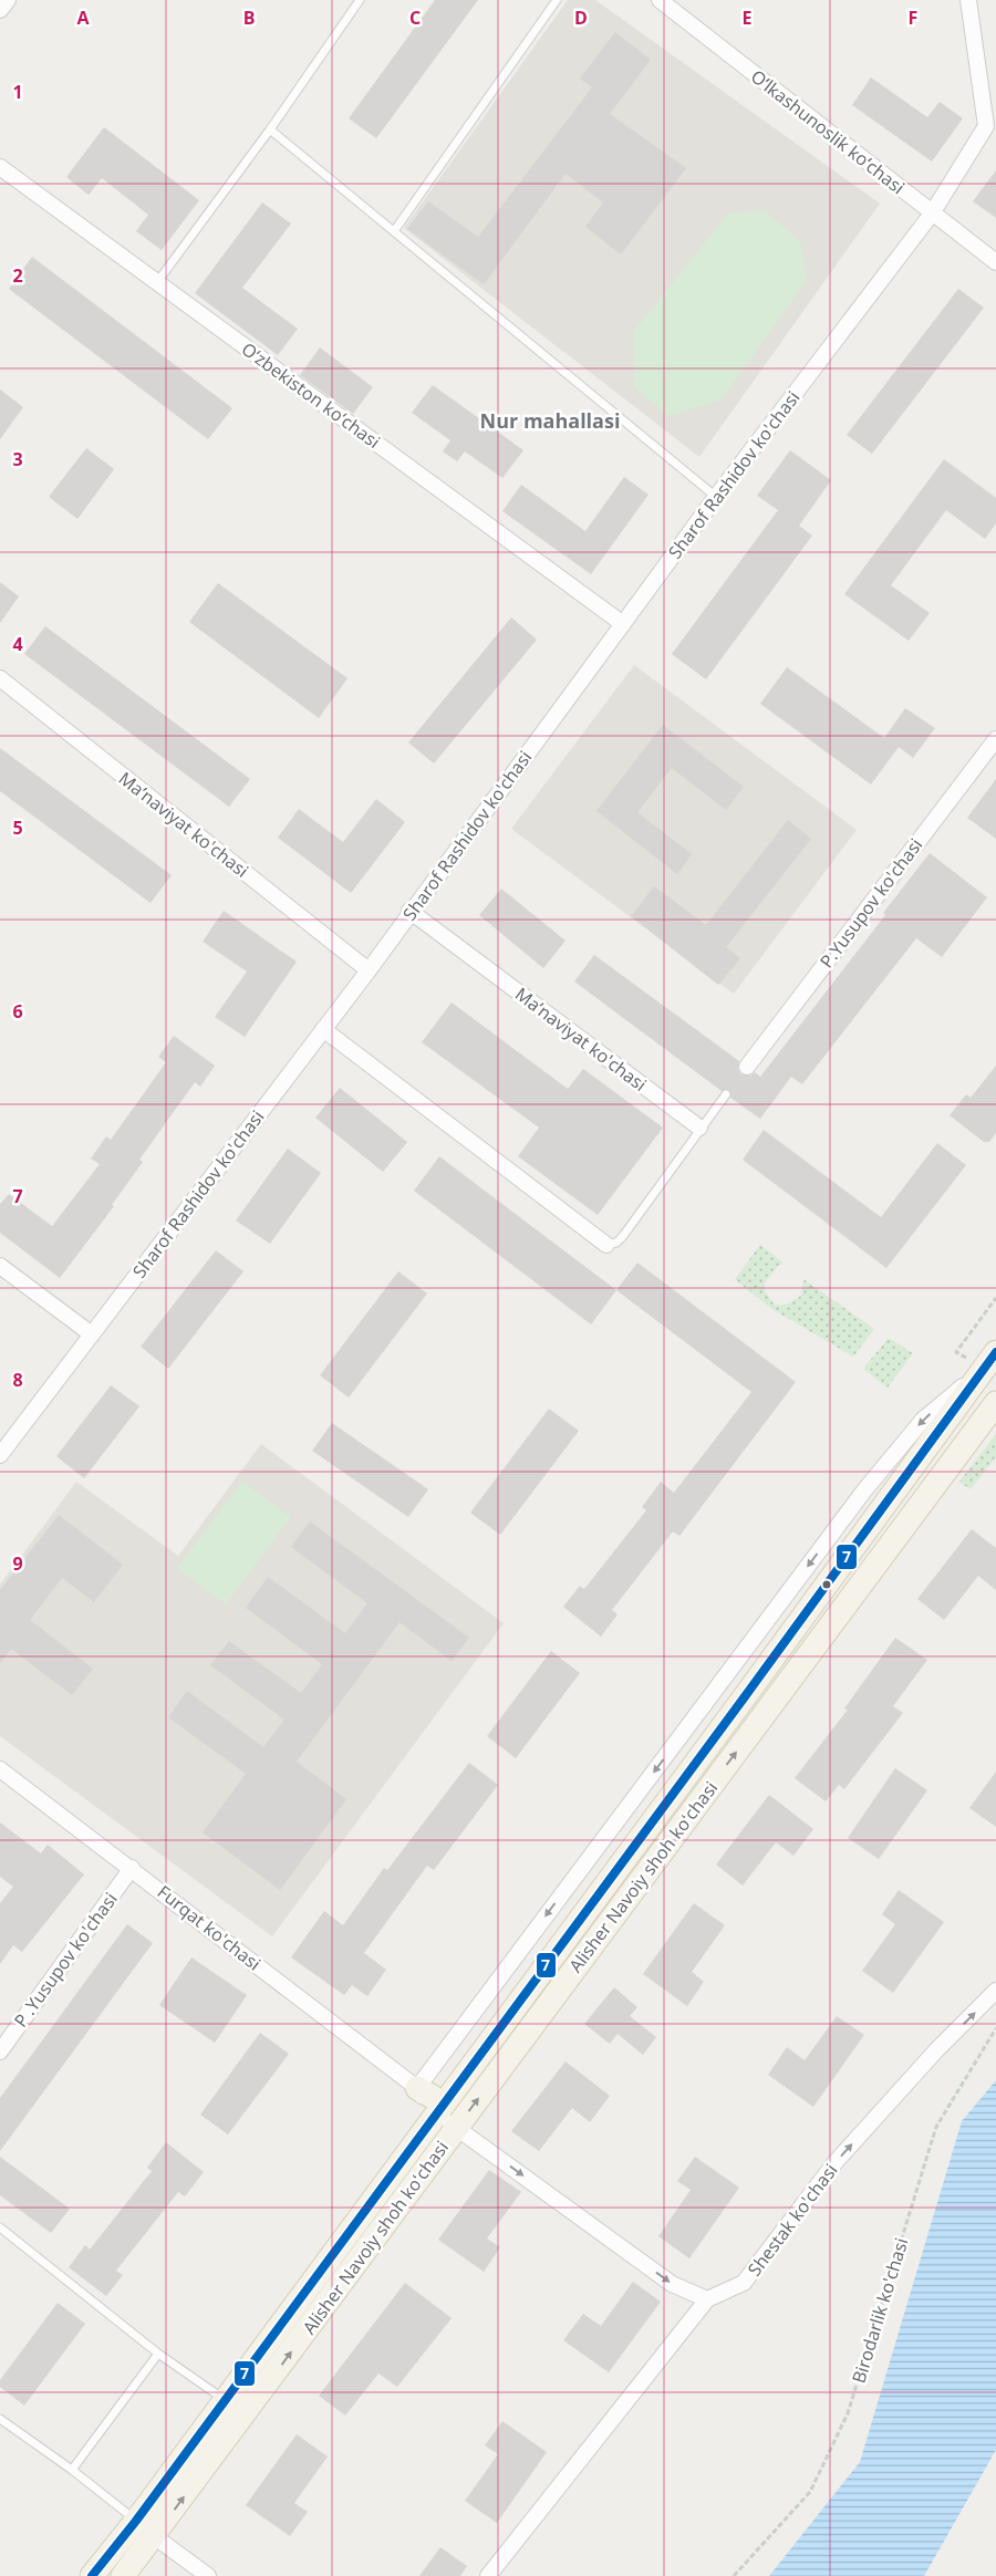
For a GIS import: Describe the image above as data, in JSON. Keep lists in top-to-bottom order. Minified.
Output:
{"streets":{"main road":["Alisher Navoiy shoh koʻchasi"],"street":["O‘lkashunoslik ko‘chasi","O‘zbekiston ko‘chasi","Sharof Rashidov ko'chasi","Ma’naviyat ko'chasi","P.Yusupov ko'chasi","Furqat ko'chasi","P .Yusupov ko'chasi","Shestak ko'chasi"],"path":["Birodarlik ko'chasi"]},"crossings":[["O‘lkashunoslik ko‘chasi","Sharof Rashidov ko'chasi"],["O‘zbekiston ko‘chasi","Sharof Rashidov ko'chasi"],["Sharof Rashidov ko'chasi","Ma’naviyat ko'chasi"],["Alisher Navoiy shoh koʻchasi","Furqat ko'chasi"],["Furqat ko'chasi","P .Yusupov ko'chasi"]],"one_way":["Shestak ko'chasi"],"districts":["Nur mahallasi"],"lines":["transit line 7"],"grid":{"columns":["A","B","C","D","E","F"],"rows":["1","2","3","4","5","6","7","8","9"]}}
